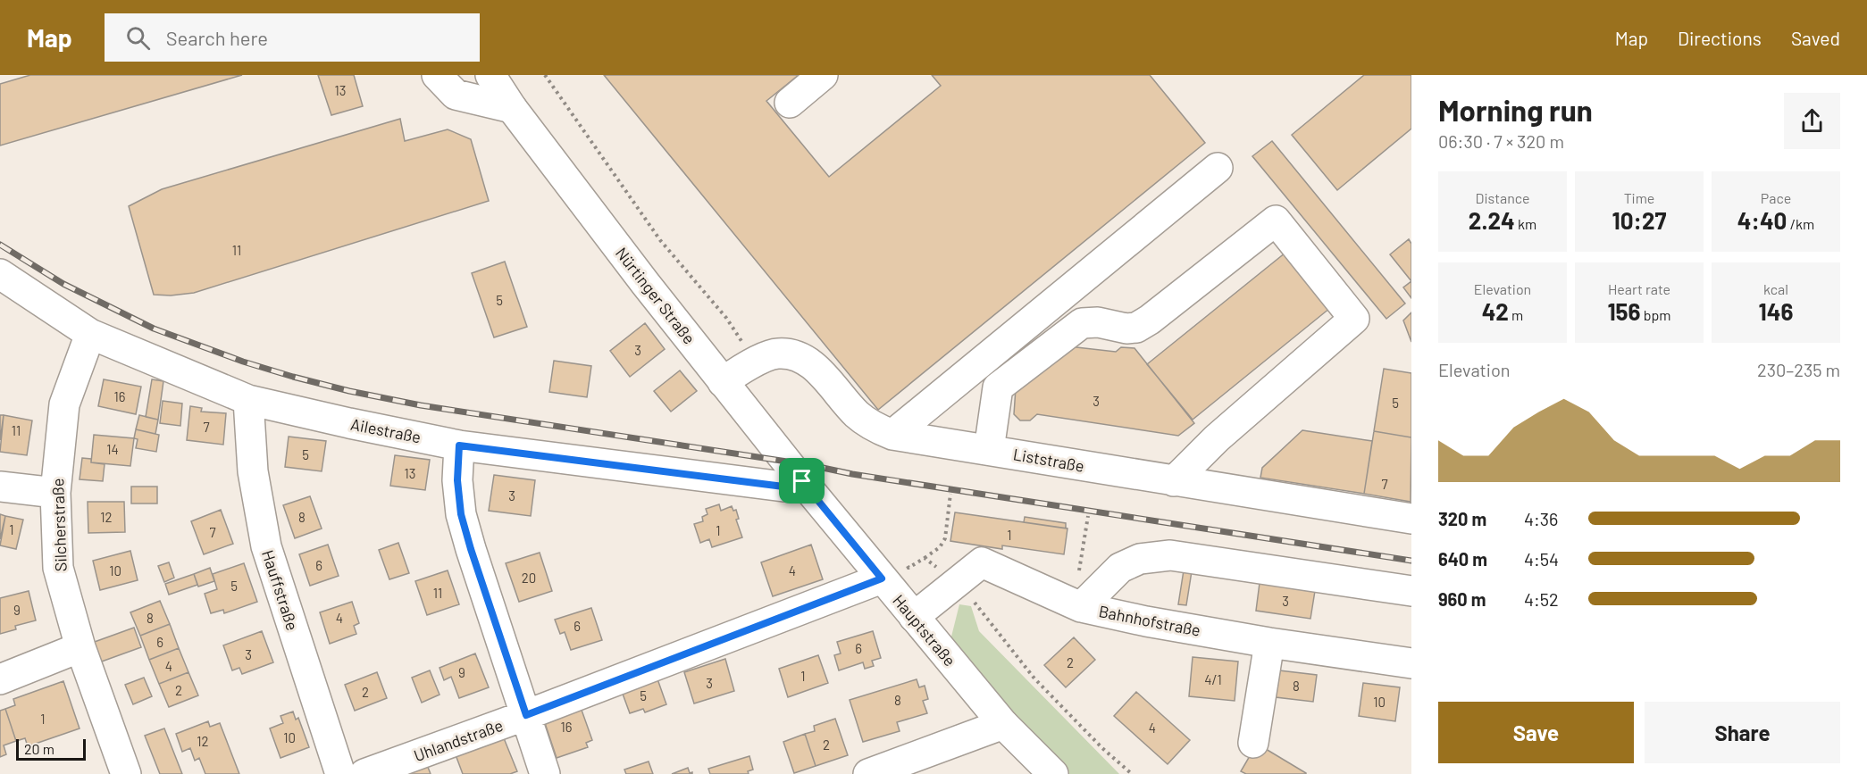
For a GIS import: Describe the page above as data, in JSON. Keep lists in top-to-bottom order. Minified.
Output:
{"streets":{"street":["Nürtinger Straße","Ailestraße","Liststraße","Silcherstraße","Hauffstraße","Bahnhofstraße","Hauptstraße","Uhlandstraße"]},"crossings":[["Nürtinger Straße","Ailestraße"],["Nürtinger Straße","Liststraße"],["Nürtinger Straße","Hauptstraße"],["Ailestraße","Silcherstraße"],["Ailestraße","Hauffstraße"],["Ailestraße","Hauptstraße"],["Bahnhofstraße","Hauptstraße"],["Hauptstraße","Uhlandstraße"]],"house_numbers":["13","11","5","3","16","3","5","7","11","14","5","13","7","3","12","8","1","1","7","1","6","10","4","20","5","11","3","9","8","4","6","6","6","3","2","4","9","1","4/1","3","8","2","2","5","8","10","1","16","4","10","12","2"],"scale_bar":"20 m","page":{"header":"Map","search":"Search here","nav":["Map","Directions","Saved"],"heading":["Morning run","06:30 · 7 × 320 m"],"stats":[["Distance","2.24 km"],["Time","10:27"],["Pace","4:40 /km"],["Elevation","42 m"],["Heart rate","156 bpm"],["kcal","146"]],"chart":["Elevation","230–235 m"],"list":[{"name":"320 m","note":"4:36"},{"name":"640 m","note":"4:54"},{"name":"960 m","note":"4:52"}],"buttons":["Save","Share"],"scale":"20 m"}}
